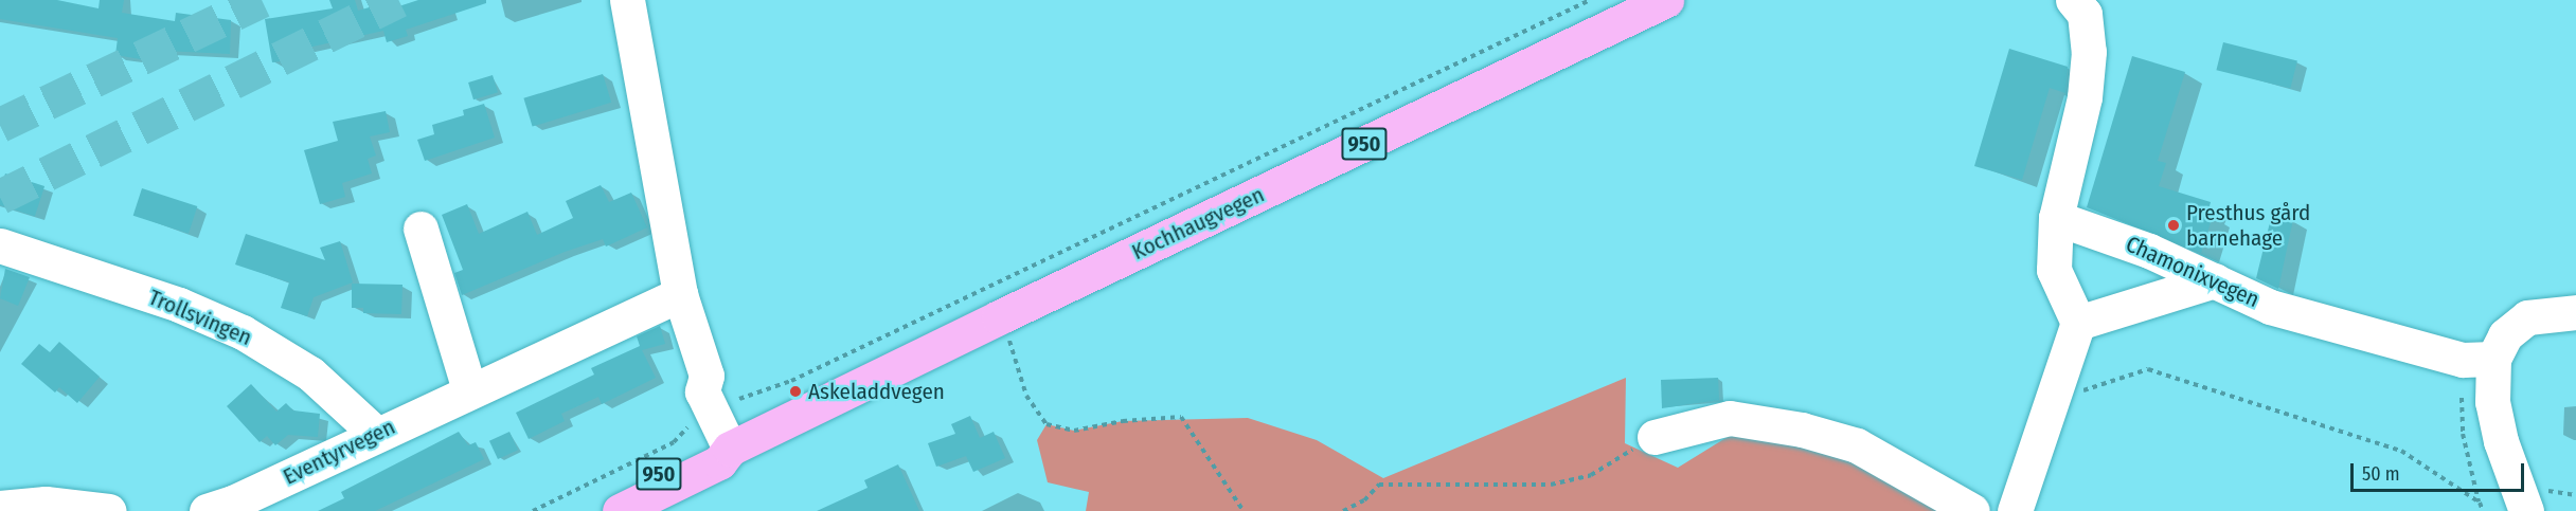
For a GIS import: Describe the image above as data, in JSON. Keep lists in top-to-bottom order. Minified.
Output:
{"streets":{"main road":["950","Kochhaugvegen"],"street":["Chamonixvegen","Trollsvingen","Eventyrvegen"]},"crossings":[["Trollsvingen","Eventyrvegen"]],"places":["Presthus gård barnehage","Askeladdvegen"],"scale_bar":"50 m"}
